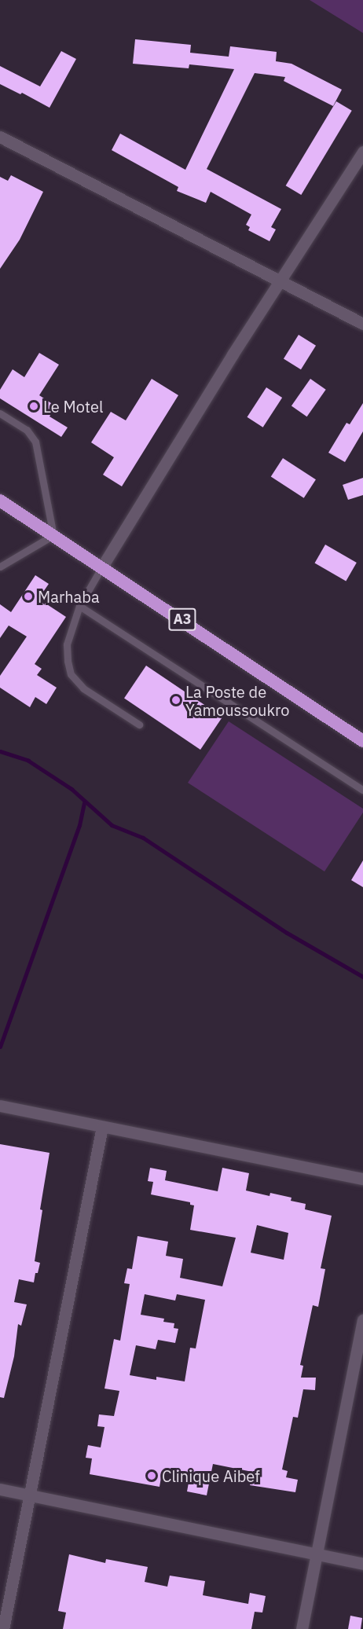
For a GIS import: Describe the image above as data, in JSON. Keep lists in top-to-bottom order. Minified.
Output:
{"streets":{"highway":["A3"]},"places":["Le Motel","Marhaba","La Poste de Yamoussoukro","Clinique Aibef"]}
